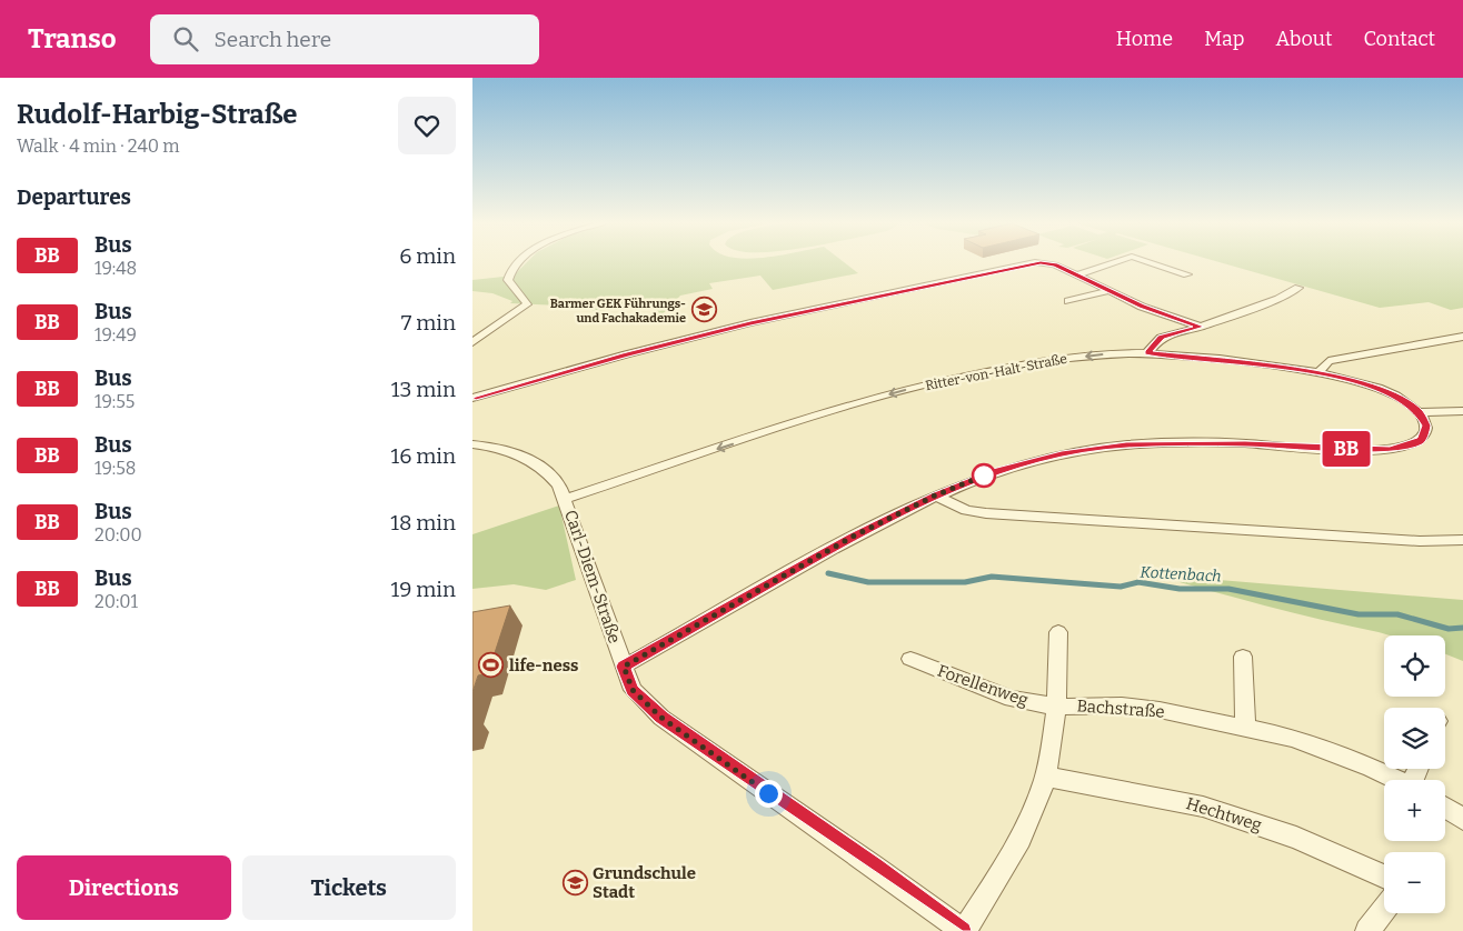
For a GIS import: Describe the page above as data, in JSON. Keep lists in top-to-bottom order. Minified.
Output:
{"streets":{"street":["Ritter-von-Halt-Straße","Carl-Diem-Straße","Forellenweg","Bachstraße","Hechtweg"]},"crossings":[["Ritter-von-Halt-Straße","Carl-Diem-Straße"],["Carl-Diem-Straße","Bachstraße"],["Forellenweg","Bachstraße"],["Bachstraße","Hechtweg"]],"water":["Kottenbach"],"places":{"school or university":["Barmer GEK Führungs- und Fachakademie","Grundschule Stadt"],"sports":["life-ness"]},"lines":["bus line BB"],"page":{"header":"Transo","search":"Search here","nav":["Home","Map","About","Contact"],"heading":[["Rudolf-Harbig-Straße","Walk · 4 min · 240 m"],"Departures"],"on_map":"BB","list":[{"mark":"BB","name":"Bus","note":"19:48","value":"6 min"},{"mark":"BB","name":"Bus","note":"19:49","value":"7 min"},{"mark":"BB","name":"Bus","note":"19:55","value":"13 min"},{"mark":"BB","name":"Bus","note":"19:58","value":"16 min"},{"mark":"BB","name":"Bus","note":"20:00","value":"18 min"},{"mark":"BB","name":"Bus","note":"20:01","value":"19 min"}],"map_buttons":["+","−"],"buttons":["Directions","Tickets"]}}
